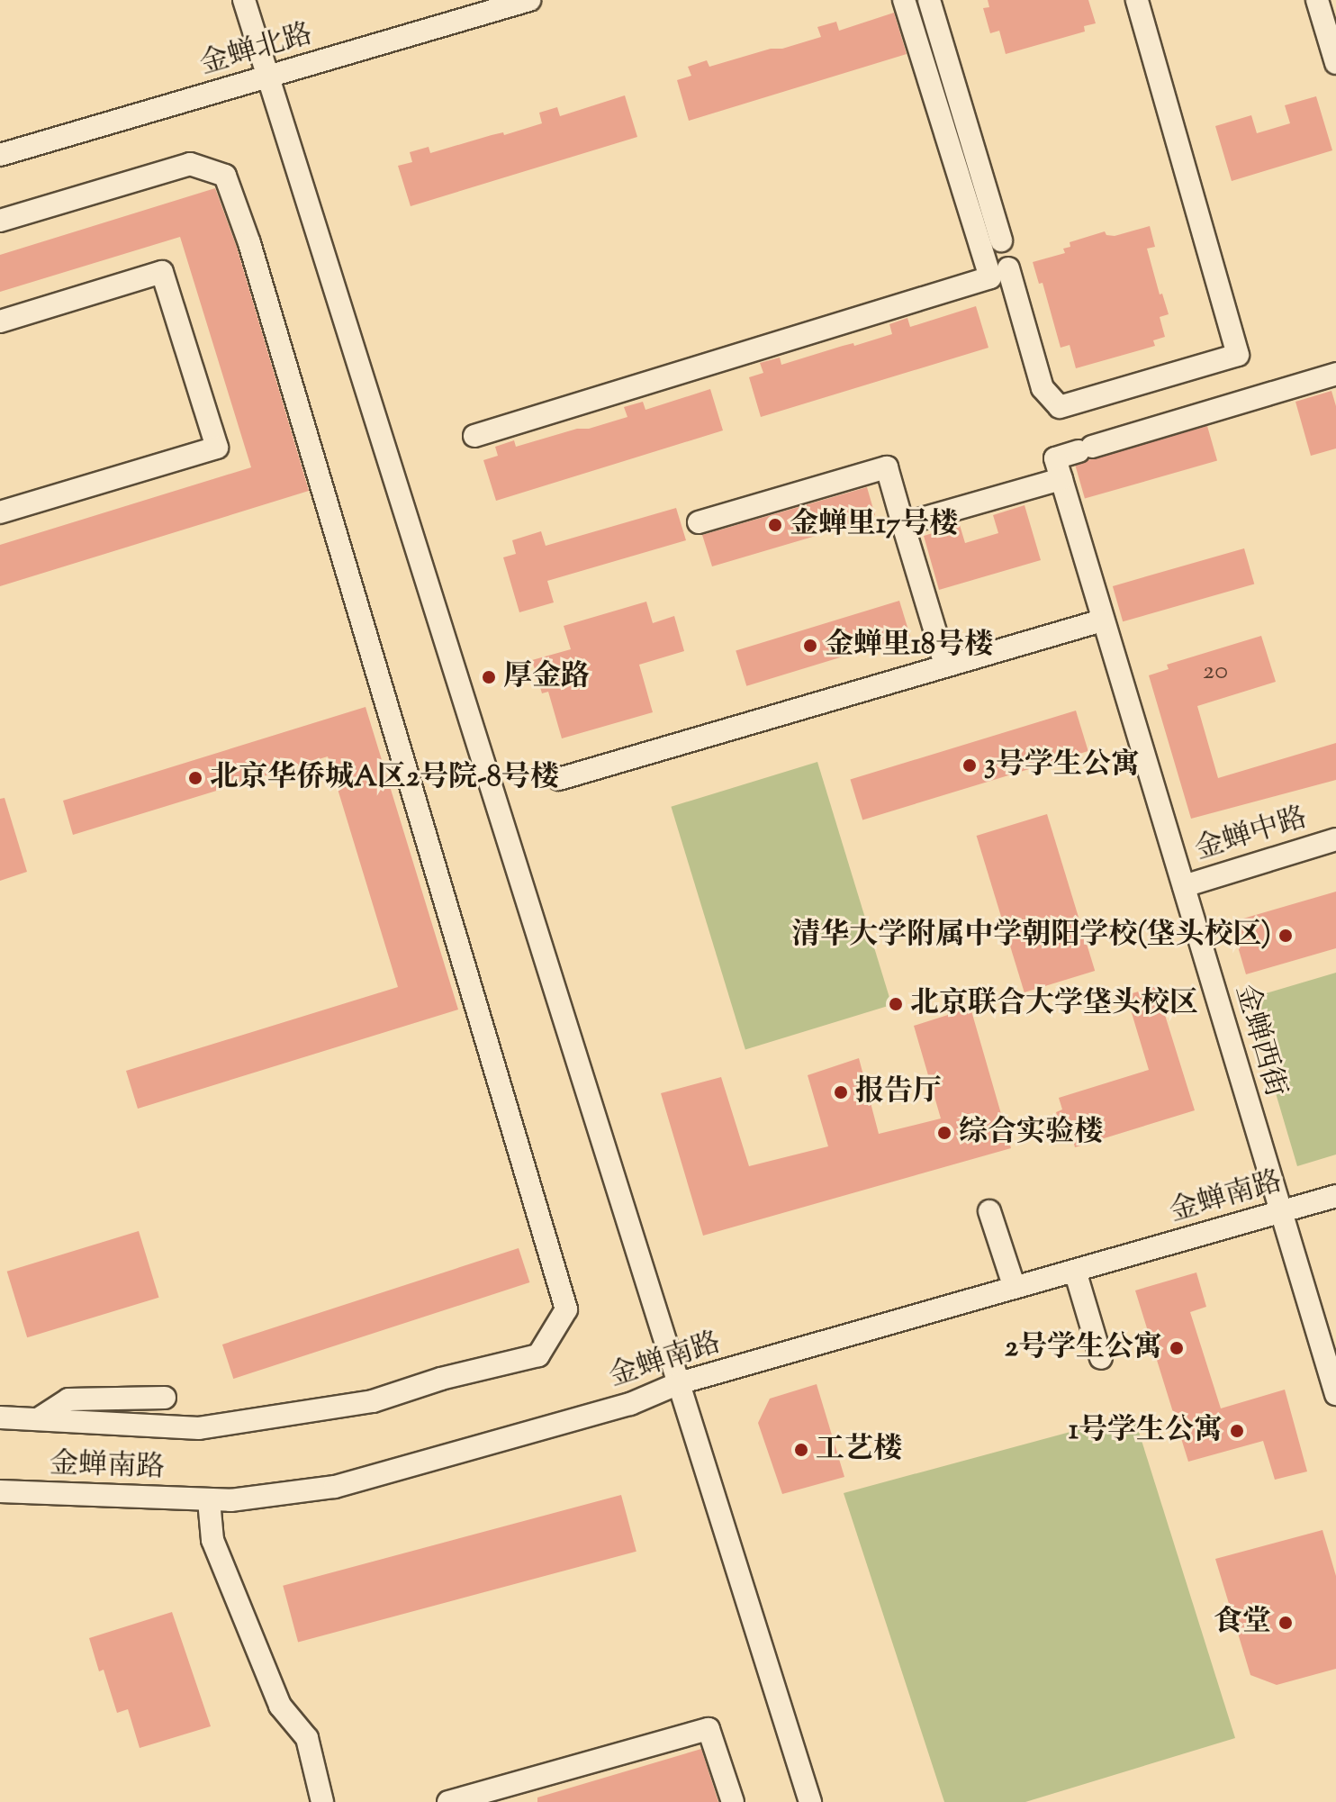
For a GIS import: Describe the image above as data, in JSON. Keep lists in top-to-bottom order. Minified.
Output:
{"streets":{"street":["金蝉北路","金蝉中路","金蝉西街","金蝉南路"]},"crossings":[["金蝉中路","金蝉西街"],["金蝉西街","金蝉南路"]],"places":["金蝉里17号楼","金蝉里18号楼","厚金路","3号学生公寓","北京华侨城A区2号院-8号楼","清华大学附属中学朝阳学校(垡头校区)","北京联合大学垡头校区","报告厅","综合实验楼","2号学生公寓","1号学生公寓","工艺楼","食堂"],"house_numbers":["20"]}
